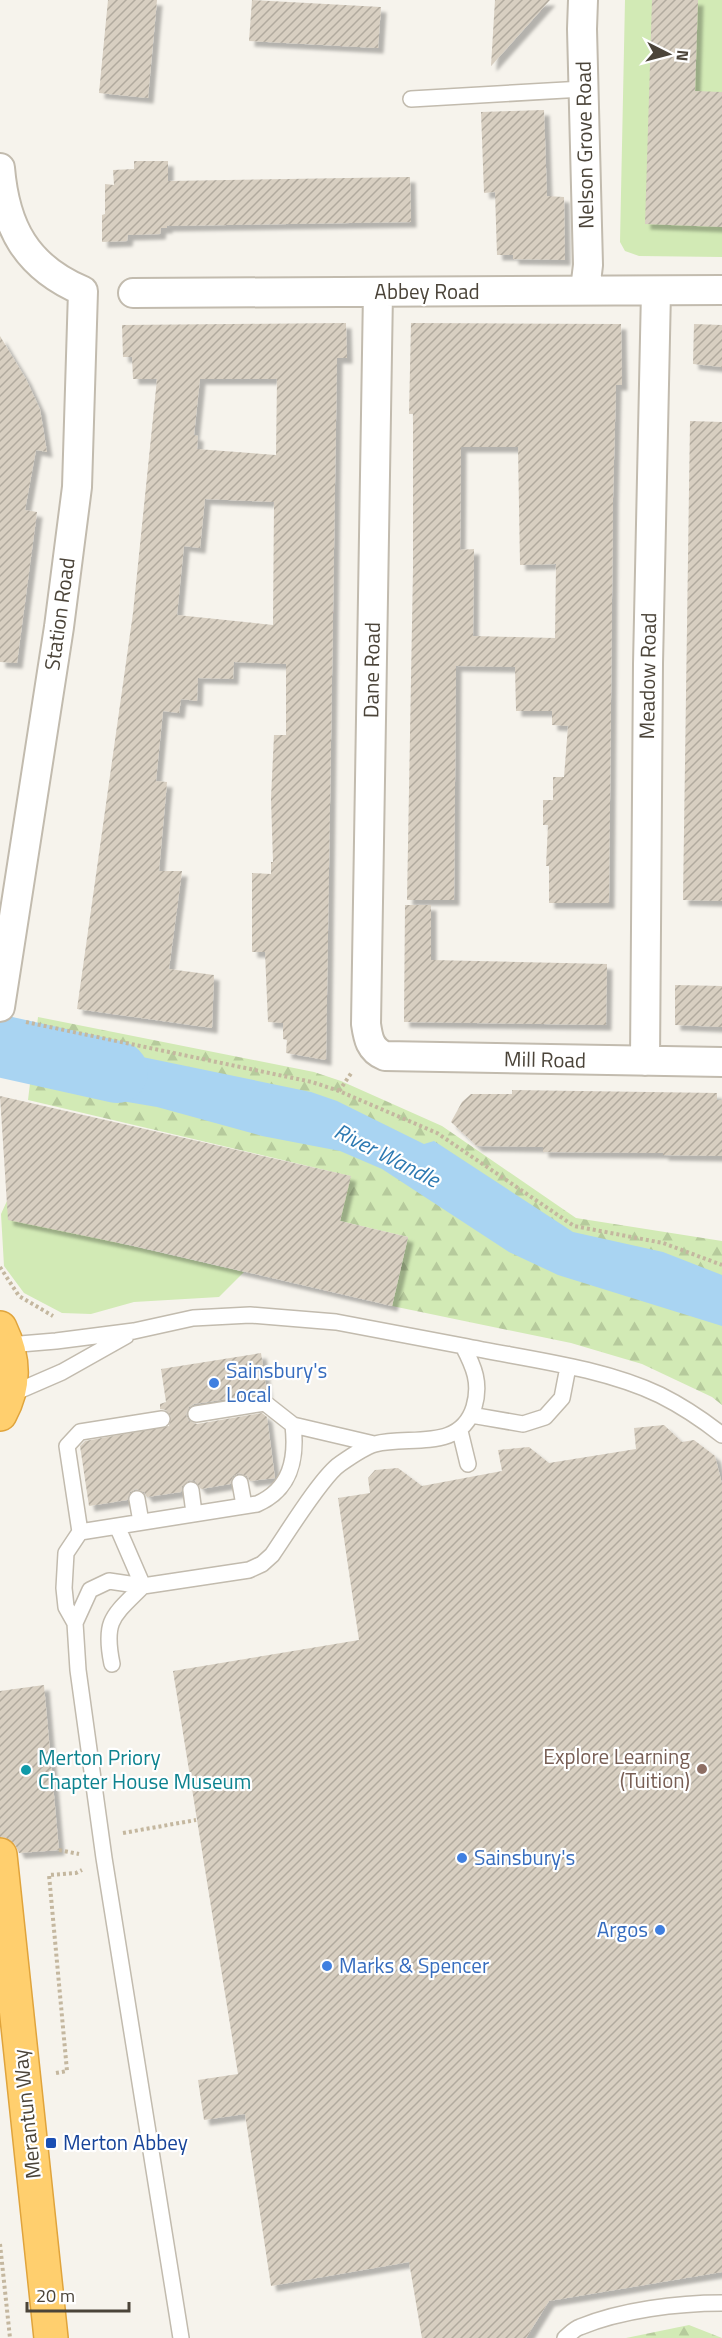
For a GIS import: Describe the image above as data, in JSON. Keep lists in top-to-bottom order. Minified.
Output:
{"streets":{"highway":["Merantun Way"],"street":["Nelson Grove Road","Abbey Road","Station Road","Dane Road","Meadow Road","Mill Road"]},"crossings":[["Nelson Grove Road","Abbey Road"],["Abbey Road","Dane Road"],["Abbey Road","Meadow Road"],["Dane Road","Mill Road"],["Meadow Road","Mill Road"]],"water":["River Wandle"],"places":{"other":["Sainsbury's Local","Explore Learning (Tuition)","Merton Priory Chapter House Museum","Sainsbury's","Argos","Marks & Spencer"],"transit":["Merton Abbey"]},"scale_bar":"20 m","north":"right"}
